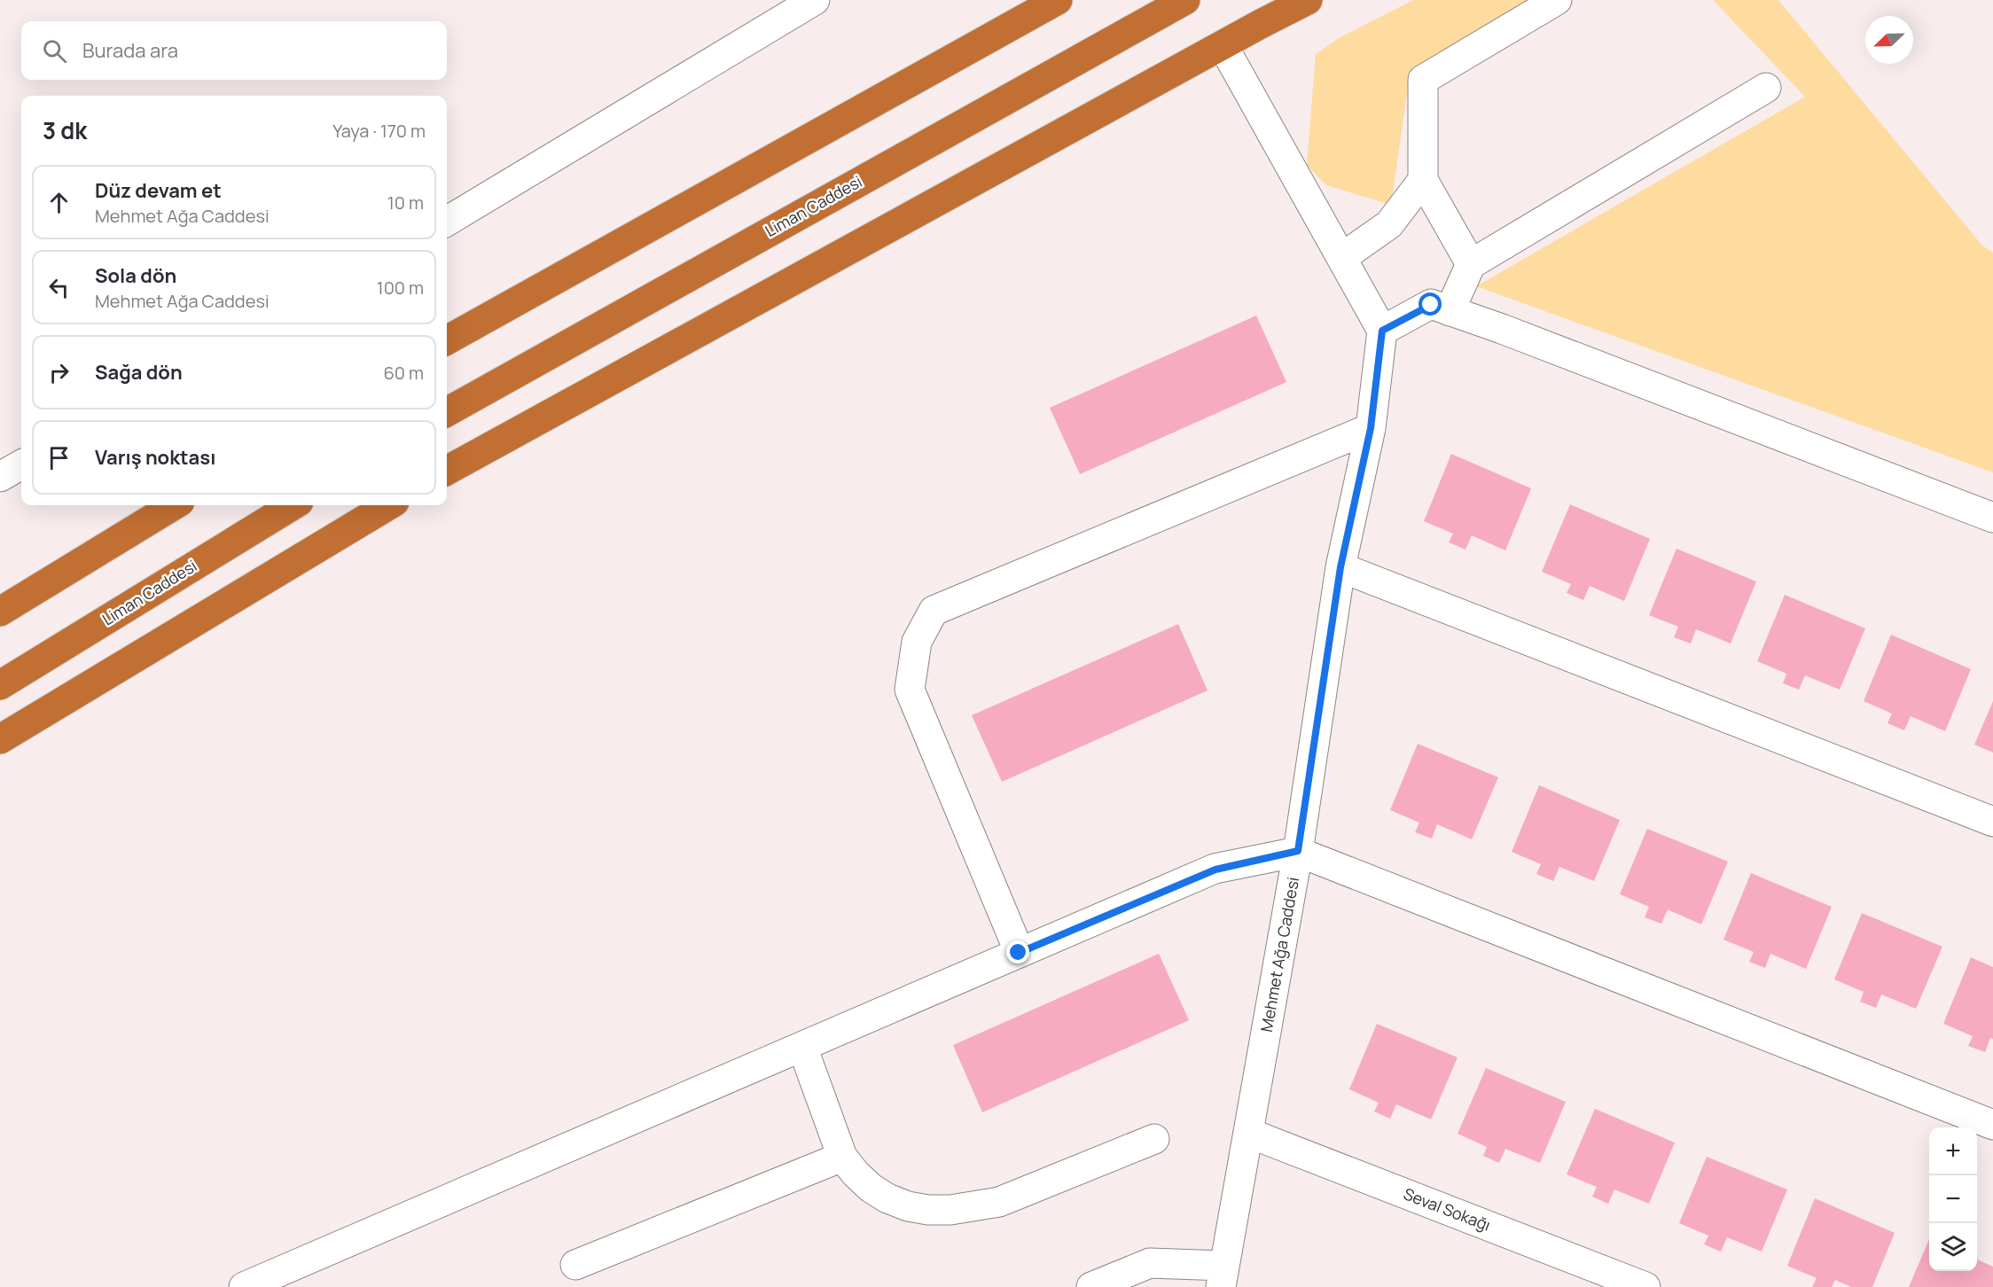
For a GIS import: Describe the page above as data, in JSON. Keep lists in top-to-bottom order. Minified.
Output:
{"streets":{"highway":["Liman Caddesi"],"street":["Mehmet Ağa Caddesi","Seval Sokağı"]},"crossings":[["Mehmet Ağa Caddesi","Seval Sokağı"]],"north":"bottom left","page":{"search":"Burada ara","heading":["3 dk","Yaya · 170 m"],"list":[["Düz devam et","Mehmet Ağa Caddesi","10 m"],["Sola dön","Mehmet Ağa Caddesi","100 m"],["Sağa dön","60 m"],"Varış noktası"],"map_buttons":["+","−"]}}
